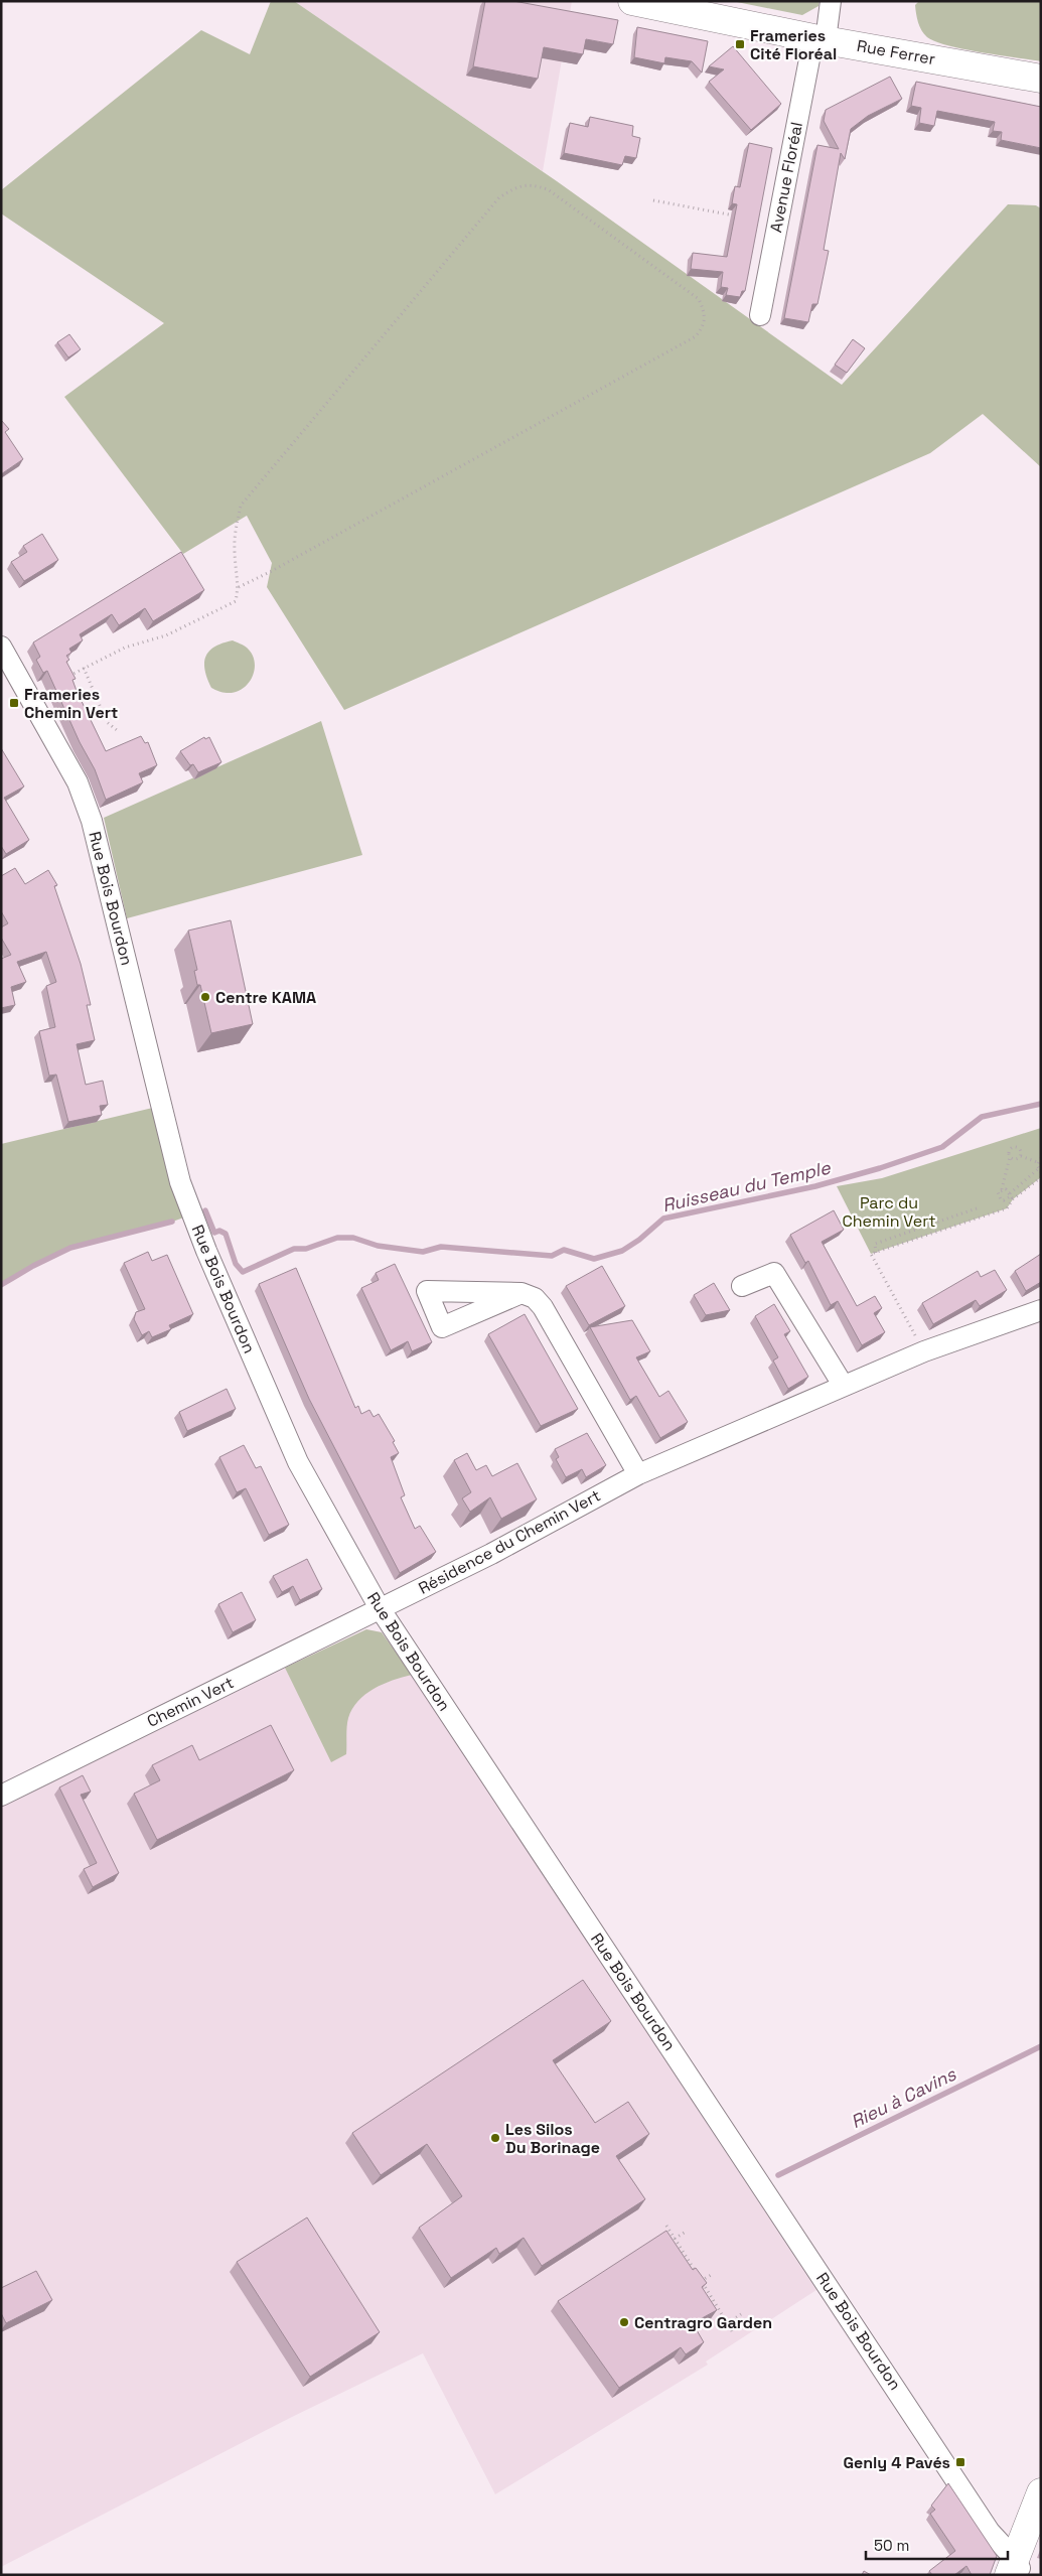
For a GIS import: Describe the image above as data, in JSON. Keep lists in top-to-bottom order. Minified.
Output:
{"streets":{"main road":["Rue Ferrer"],"street":["Avenue Floréal","Rue Bois Bourdon","Résidence du Chemin Vert","Chemin Vert"]},"crossings":[["Rue Ferrer","Avenue Floréal"],["Rue Bois Bourdon","Résidence du Chemin Vert"],["Rue Bois Bourdon","Chemin Vert"],["Résidence du Chemin Vert","Chemin Vert"]],"water":["Ruisseau du Temple","Rieu à Cavins"],"parks":["Parc du Chemin Vert"],"places":{"transit":["Frameries Cité Floréal","Frameries Chemin Vert","Genly 4 Pavés"],"other":["Centre KAMA","Les Silos Du Borinage","Centragro Garden"]},"scale_bar":"50 m"}
